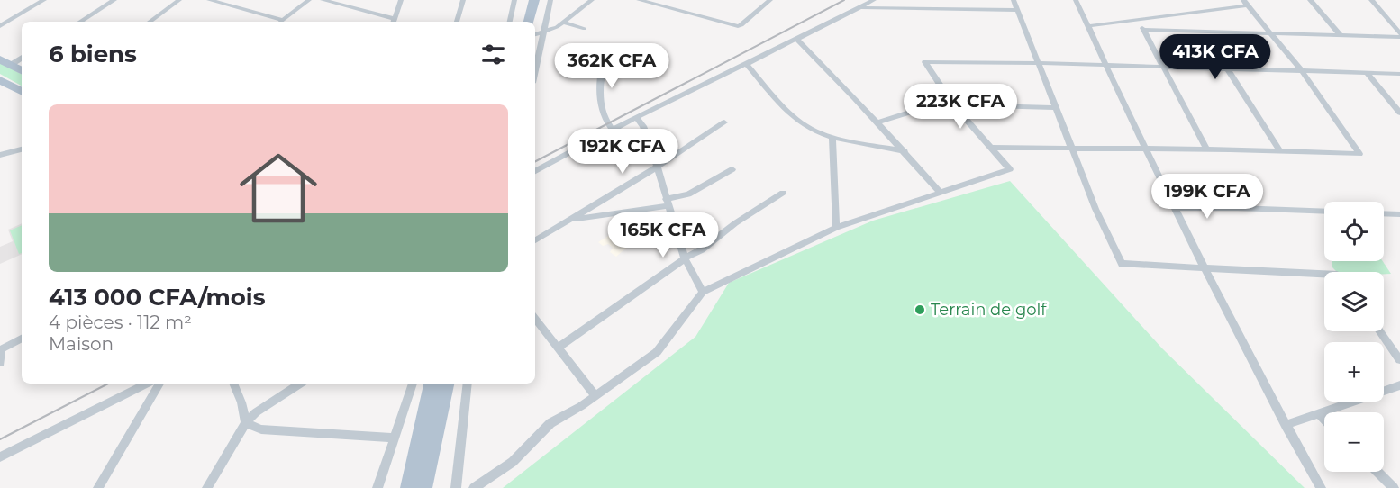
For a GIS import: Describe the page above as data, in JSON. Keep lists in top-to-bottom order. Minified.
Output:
{"places":["Terrain de golf"],"page":{"heading":"6 biens","price":["413K CFA","362K CFA","223K CFA","192K CFA","199K CFA","165K CFA"],"list":[{"name":"413 000 CFA/mois","note":"4 pièces · 112 m² · Maison"}],"map_buttons":["+","−"]}}
